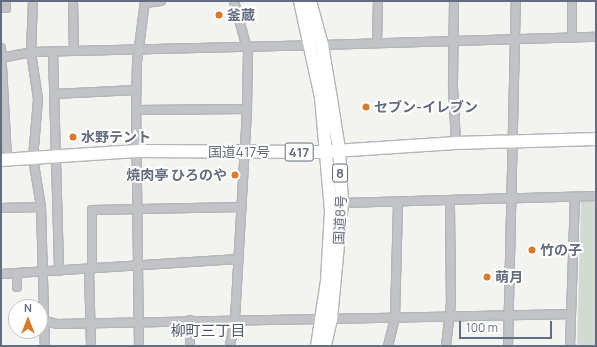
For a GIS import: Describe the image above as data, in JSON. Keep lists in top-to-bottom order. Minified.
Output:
{"streets":{"highway":["国道417号","417","8","国道8号"]},"crossings":[["国道417号","国道8号"]],"districts":["柳町三丁目"],"places":["釜蔵","セブン-イレブン","水野テント","焼肉亭 ひろのや","竹の子","萌月"],"scale_bar":"100 m","north":"top"}
